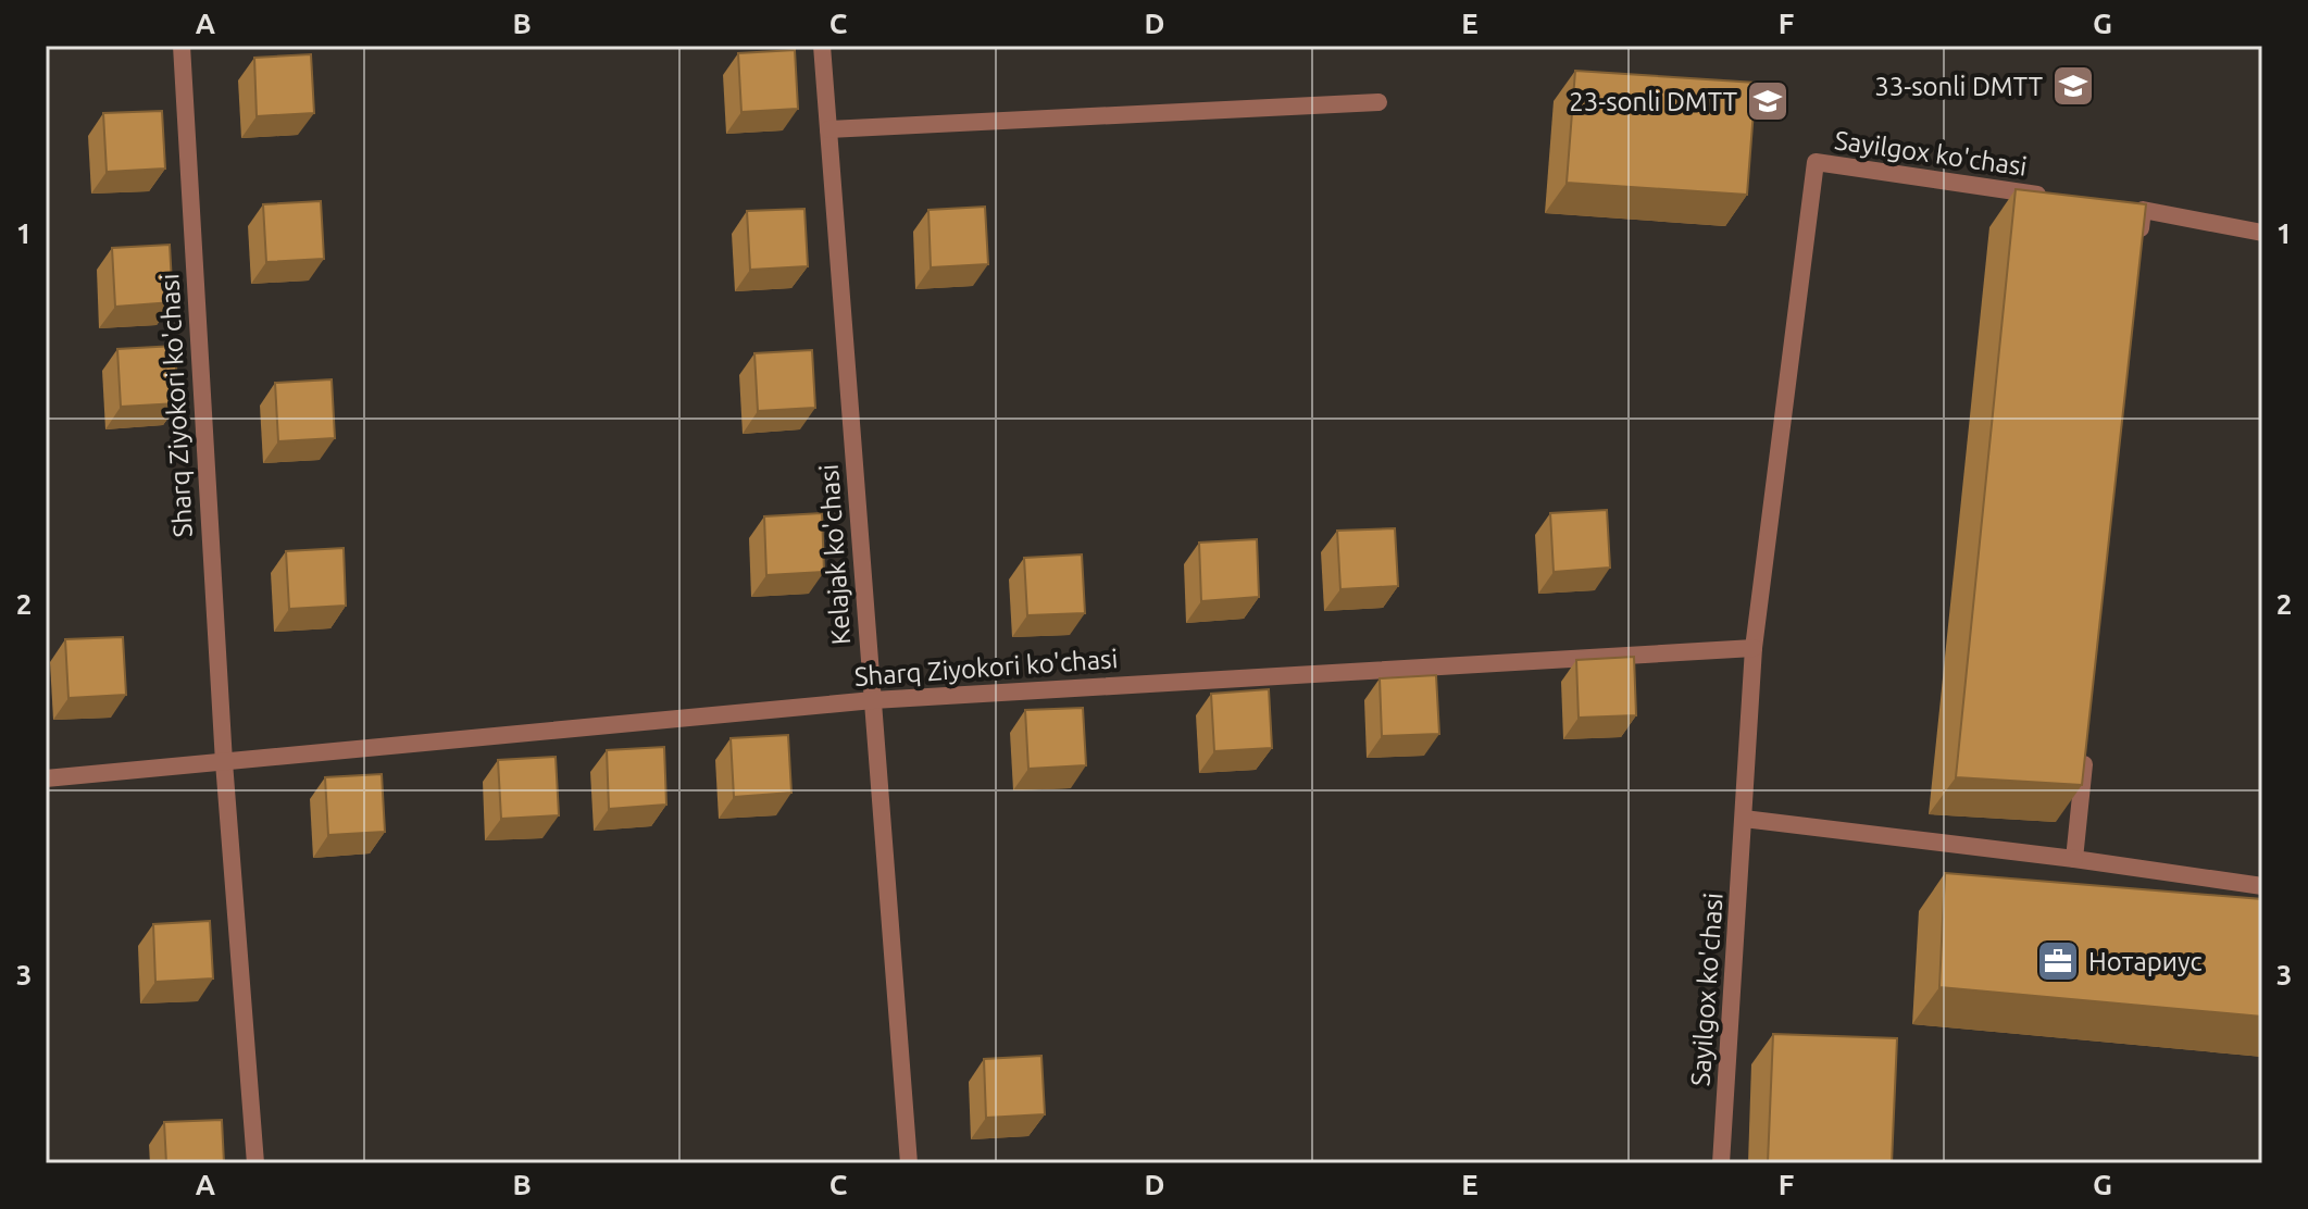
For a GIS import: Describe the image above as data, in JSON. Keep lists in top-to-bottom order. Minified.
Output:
{"streets":{"street":["Sayilgox ko'chasi","Sharq Ziyokori ko'chasi","Kelajak ko'chasi"]},"crossings":[["Sayilgox ko'chasi","Sharq Ziyokori ko'chasi"],["Sharq Ziyokori ko'chasi","Kelajak ko'chasi"]],"places":{"school or university":["33-sonli DMTT","23-sonli DMTT"],"office":["Нотариус"]},"grid":{"columns":["A","B","C","D","E","F","G"],"rows":["1","2","3"]}}
